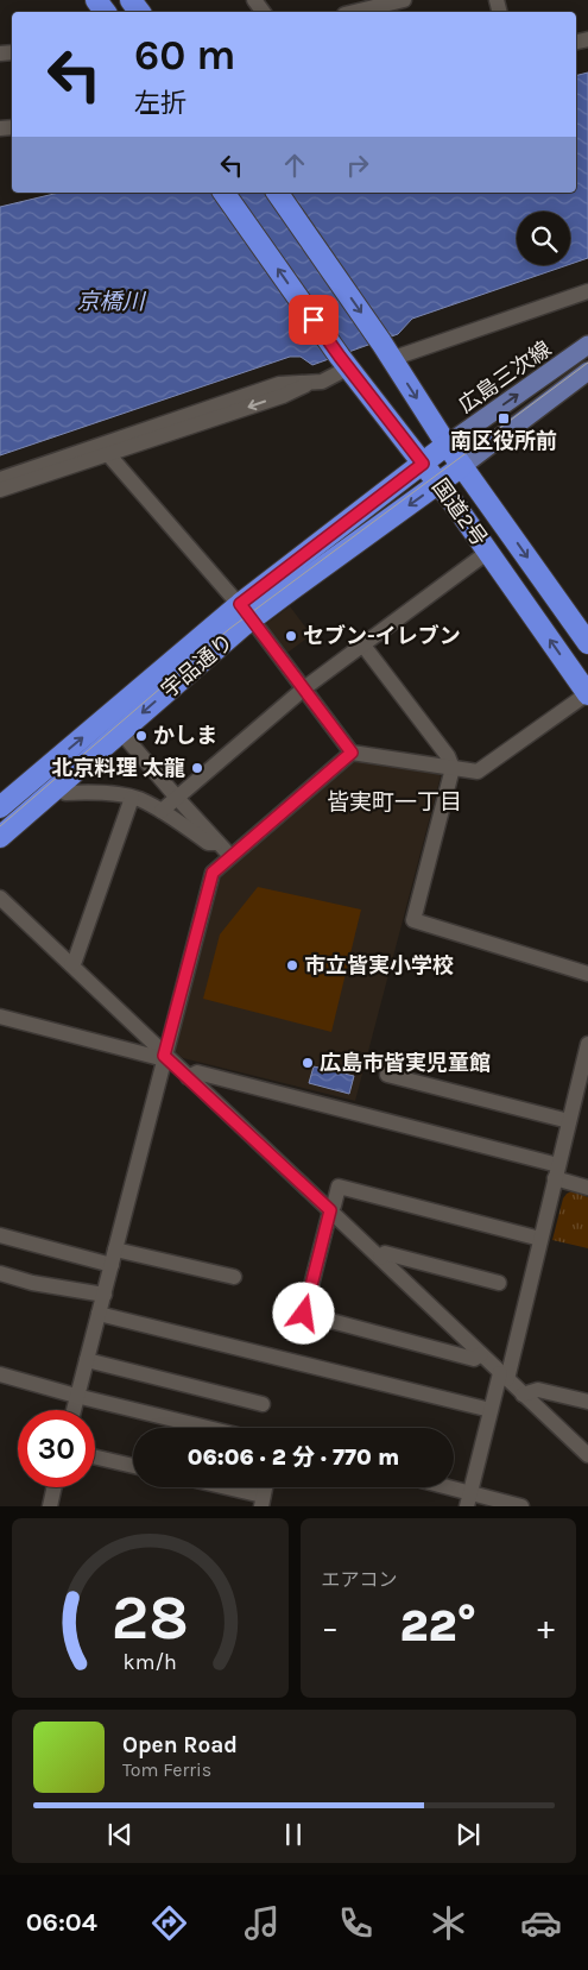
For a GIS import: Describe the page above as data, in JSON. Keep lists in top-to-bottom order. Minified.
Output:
{"streets":{"highway":["国道2号","宇品通り"],"main road":["広島三次線"]},"crossings":[["広島三次線","国道2号"],["広島三次線","宇品通り"],["国道2号","宇品通り"]],"districts":["皆実町一丁目"],"water":["京橋川"],"places":{"transit":["南区役所前"],"other":["セブン-イレブン","かしま","北京料理 太龍","市立皆実小学校","広島市皆実児童館"]},"page":{"turn":["60 m","左折"],"limit":"30","trip":"06:06 · 2 分 · 770 m","tile":"エアコン","heat":["−","22°","+"],"song":["Open Road","Tom Ferris"],"tabs":"06:04","gauge":["28","km/h"]}}
